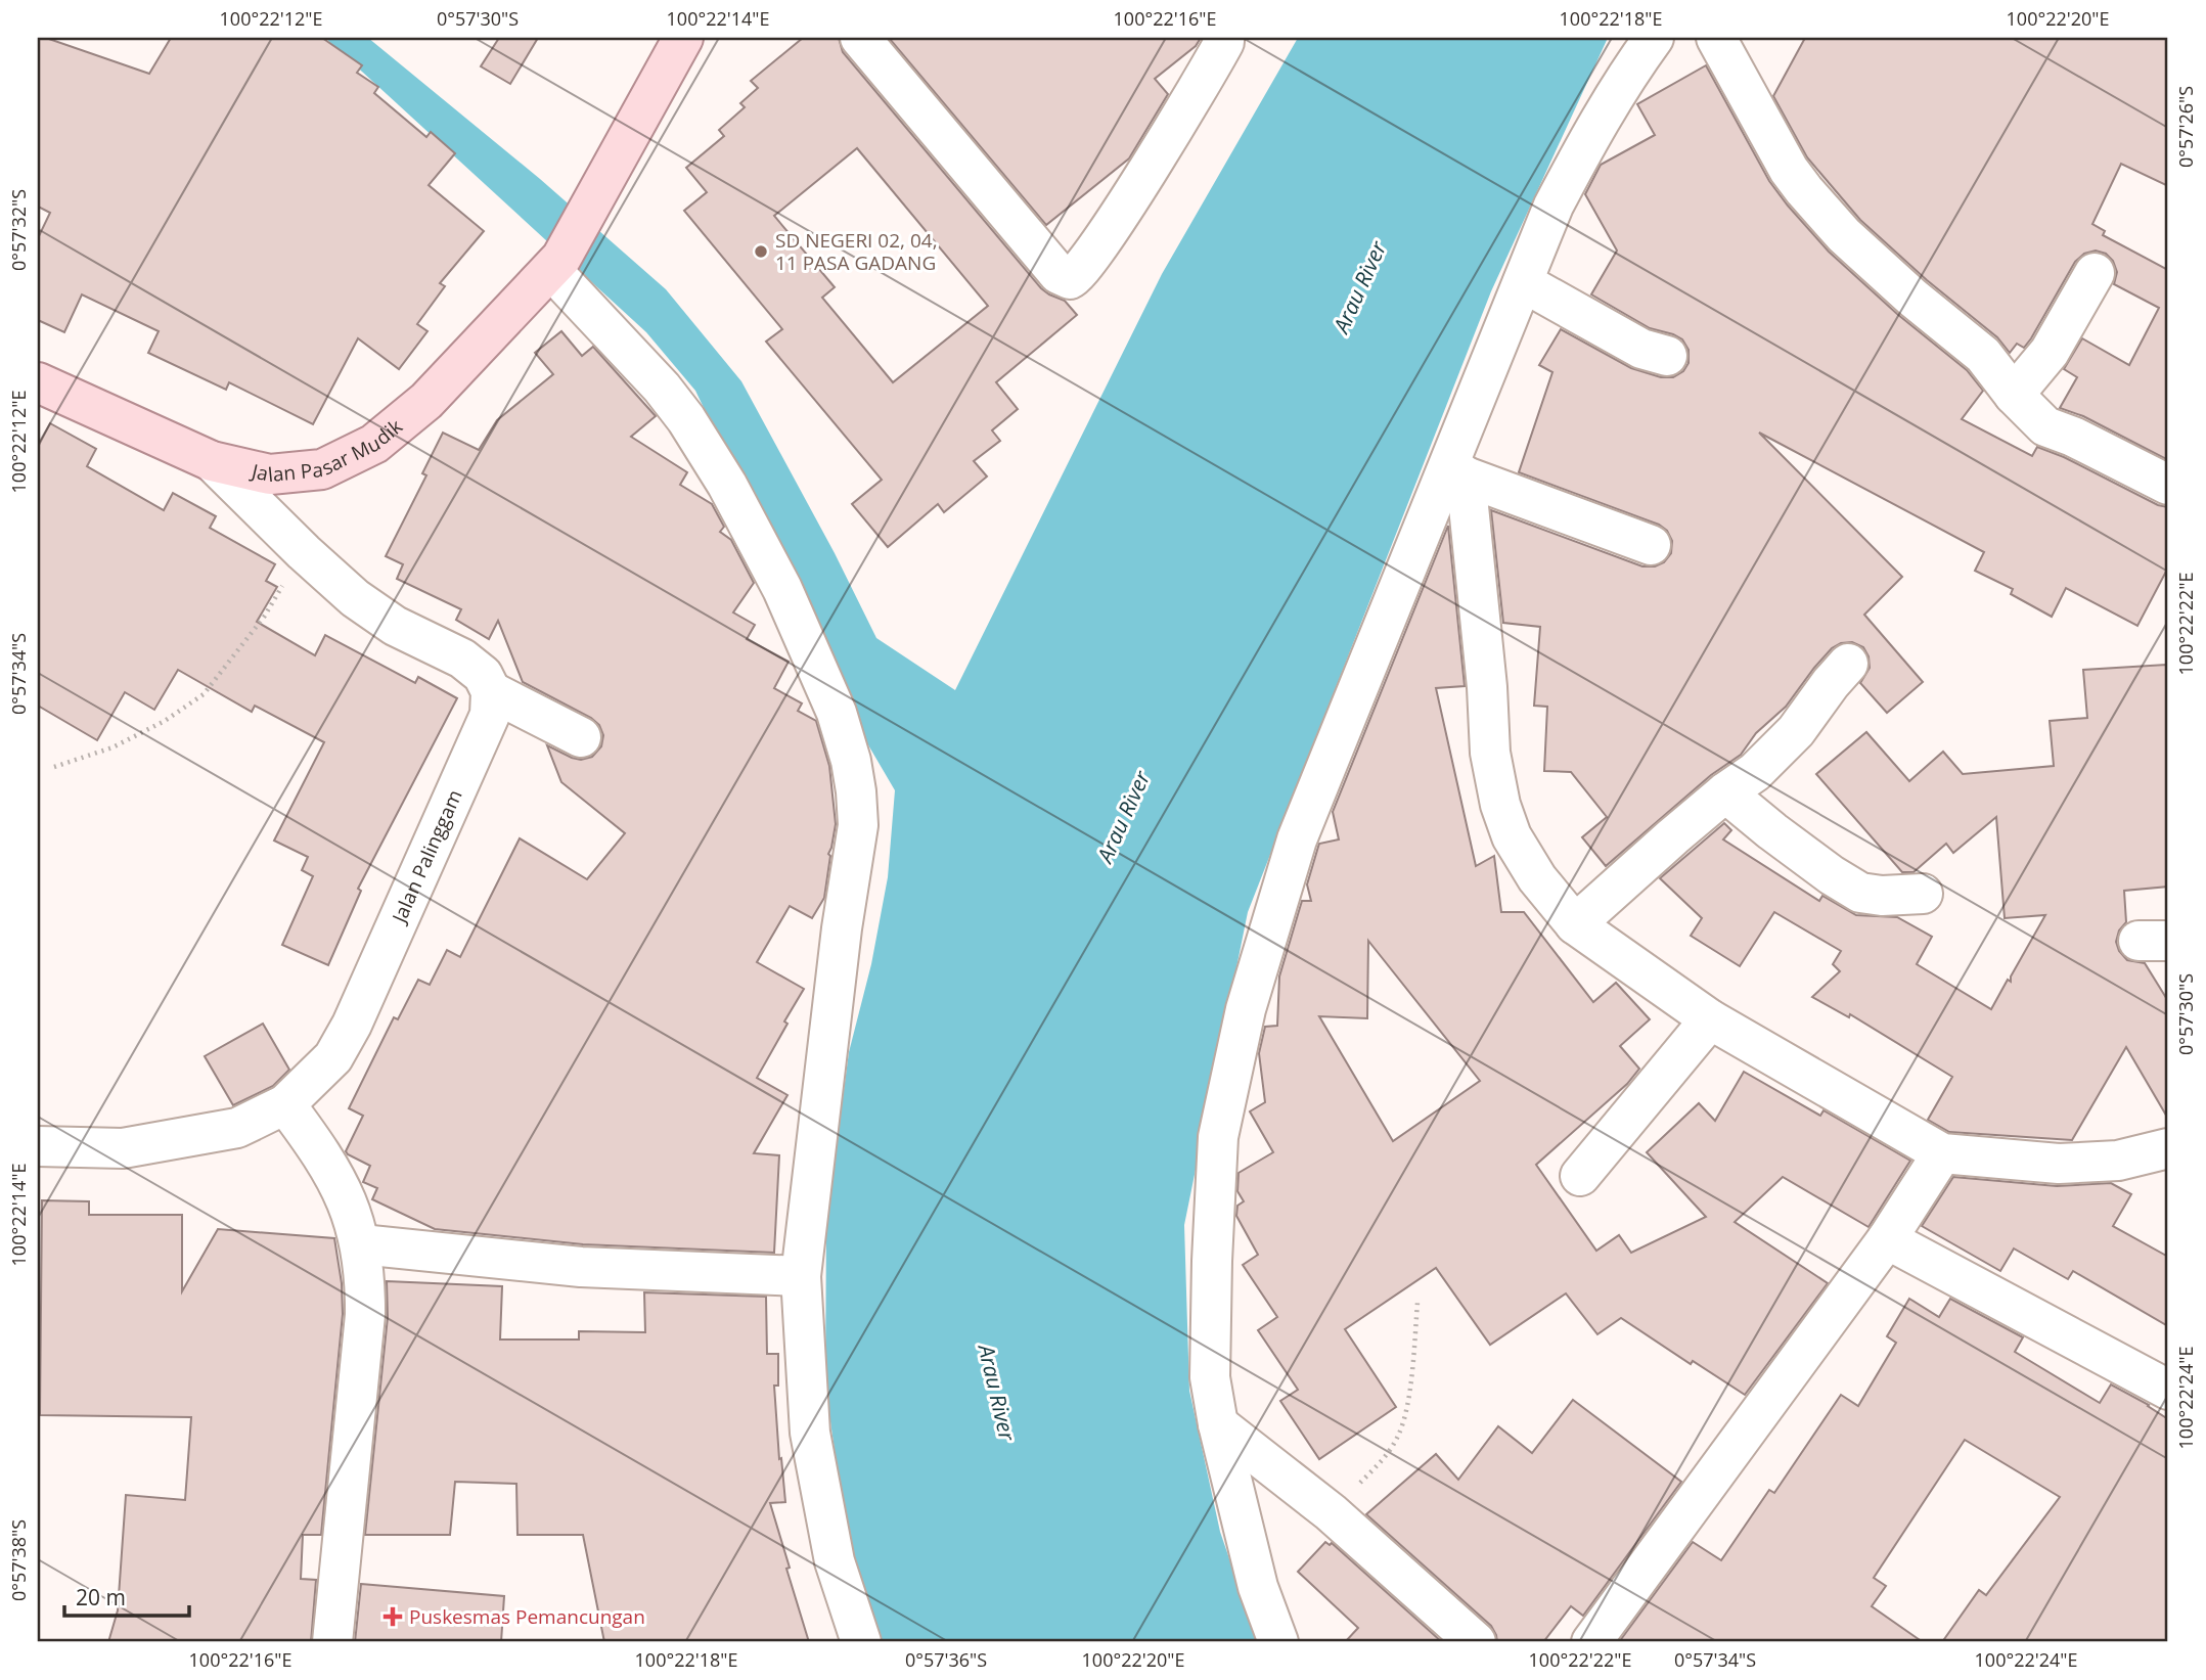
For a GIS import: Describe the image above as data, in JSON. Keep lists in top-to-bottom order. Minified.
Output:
{"streets":{"main road":["Jalan Pasar Mudik"],"street":["Jalan Palinggam"]},"water":["Arau River"],"places":{"other":["SD NEGERI 02, 04, 11 PASA GADANG"],"health":["Puskesmas Pemancungan"]},"scale_bar":"20 m","coordinates":["100°22'12\"E","0°57'30\"S","100°22'14\"E","100°22'16\"E","100°22'18\"E","100°22'20\"E","0°57'26\"S","0°57'32\"S","100°22'22\"E","0°57'34\"S","100°22'24\"E","0°57'38\"S","0°57'36\"S"]}
